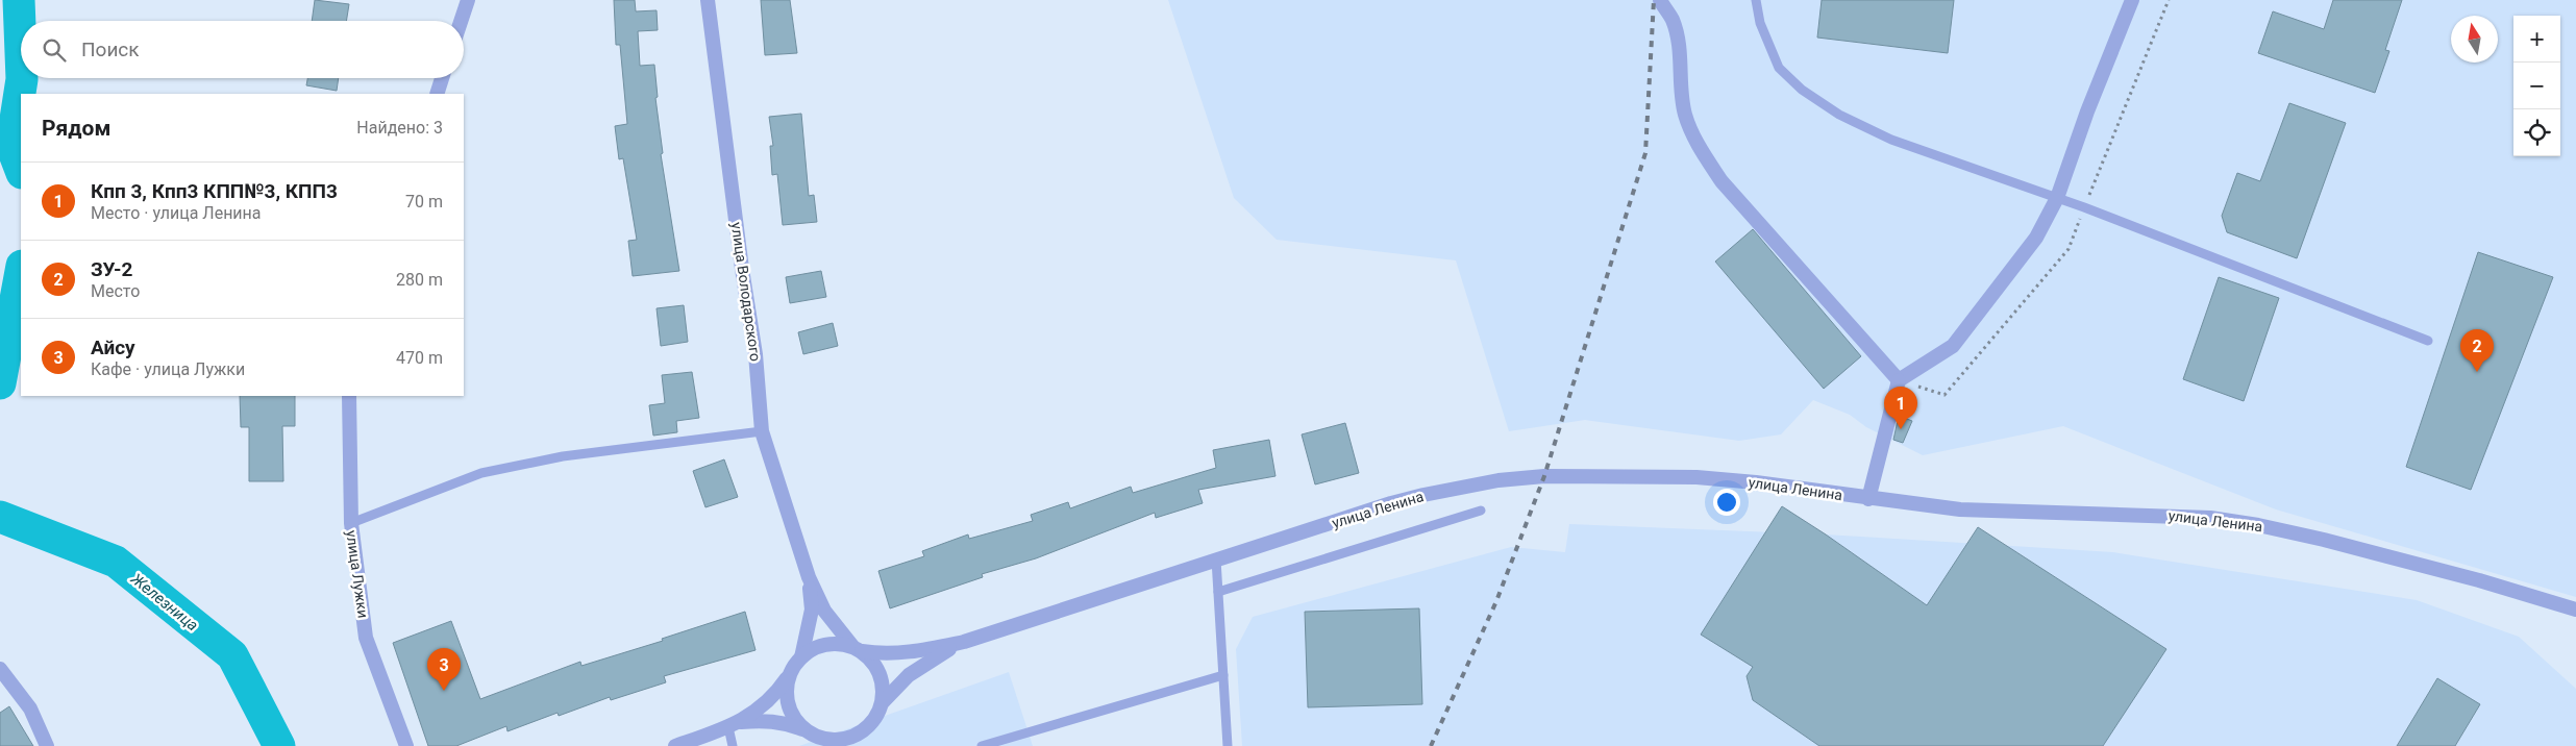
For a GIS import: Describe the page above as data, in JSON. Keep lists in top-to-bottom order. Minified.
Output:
{"streets":{"street":["улица Володарского","улица Ленина","улица Лужки"]},"water":["Железница"],"north":"top","page":{"map_buttons":["+","−"],"search":"Поиск","heading":["Рядом","Найдено: 3"],"list":[{"mark":"1","name":"Кпп 3, Кпп3 КПП№3, КПП3","note":"Место · улица Ленина","value":"70 m"},{"mark":"2","name":"ЗУ-2","note":"Место","value":"280 m"},{"mark":"3","name":"Айсу","note":"Кафе · улица Лужки","value":"470 m"}],"pins":["2","1","3"]}}
